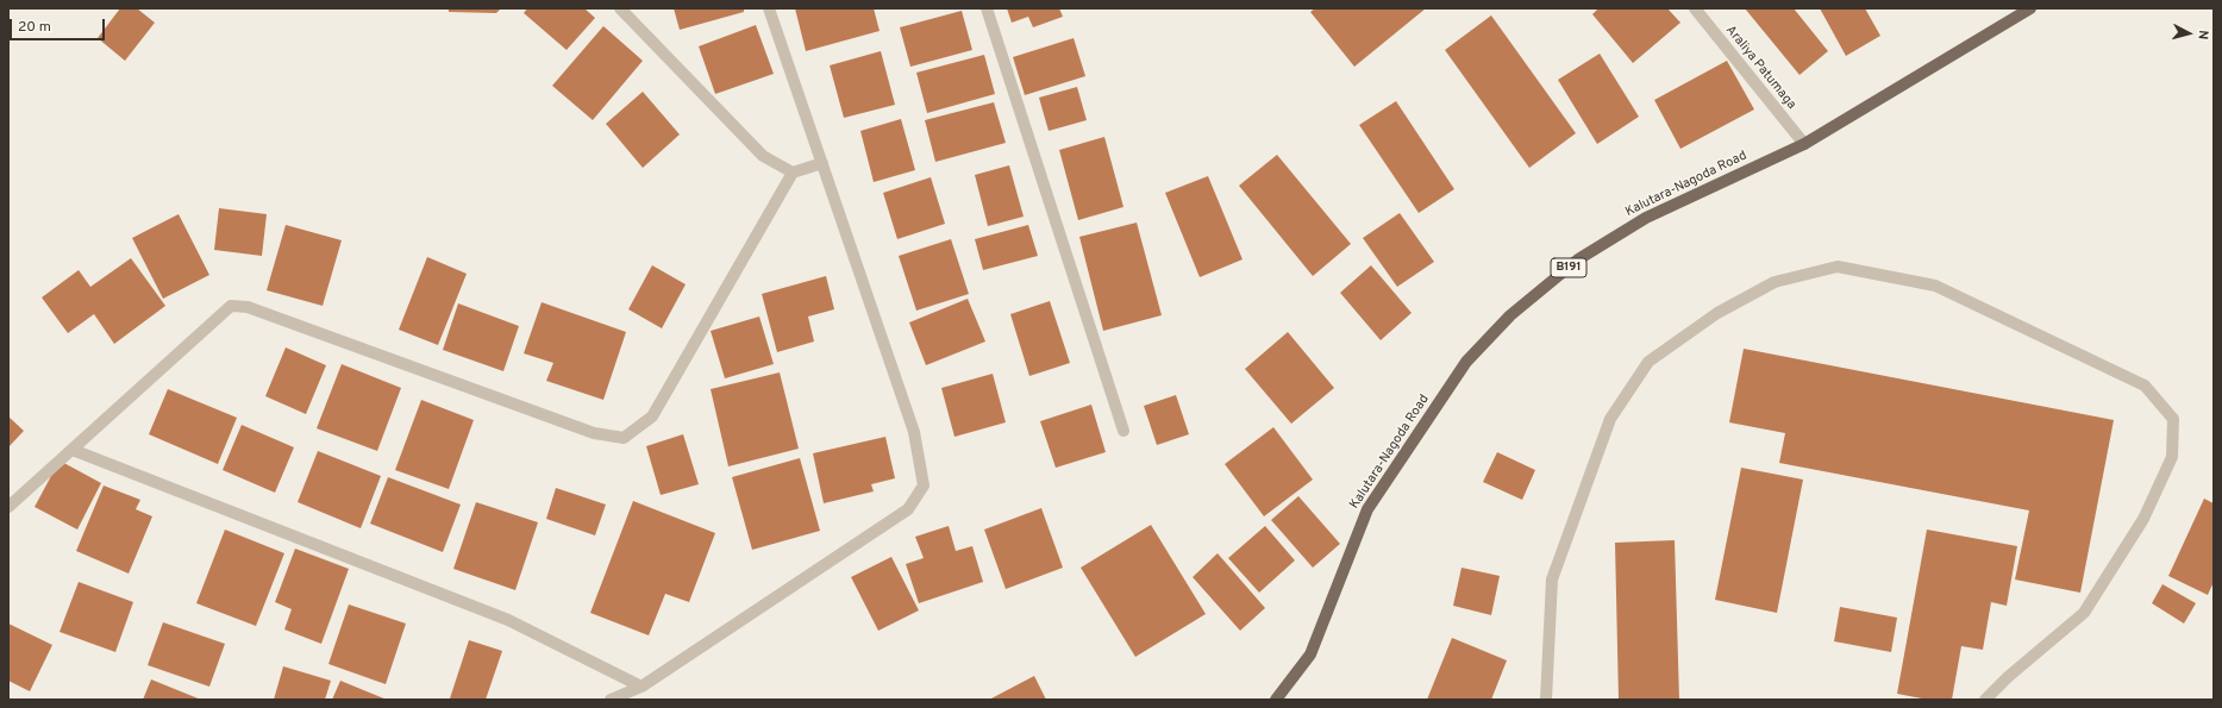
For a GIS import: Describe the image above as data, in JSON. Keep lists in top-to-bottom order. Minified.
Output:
{"streets":{"main road":["Kalutara-Nagoda Road","B191"],"street":["Araliya Patumaga"]},"crossings":[["Araliya Patumaga","Kalutara-Nagoda Road"]],"scale_bar":"20 m","north":"right"}
